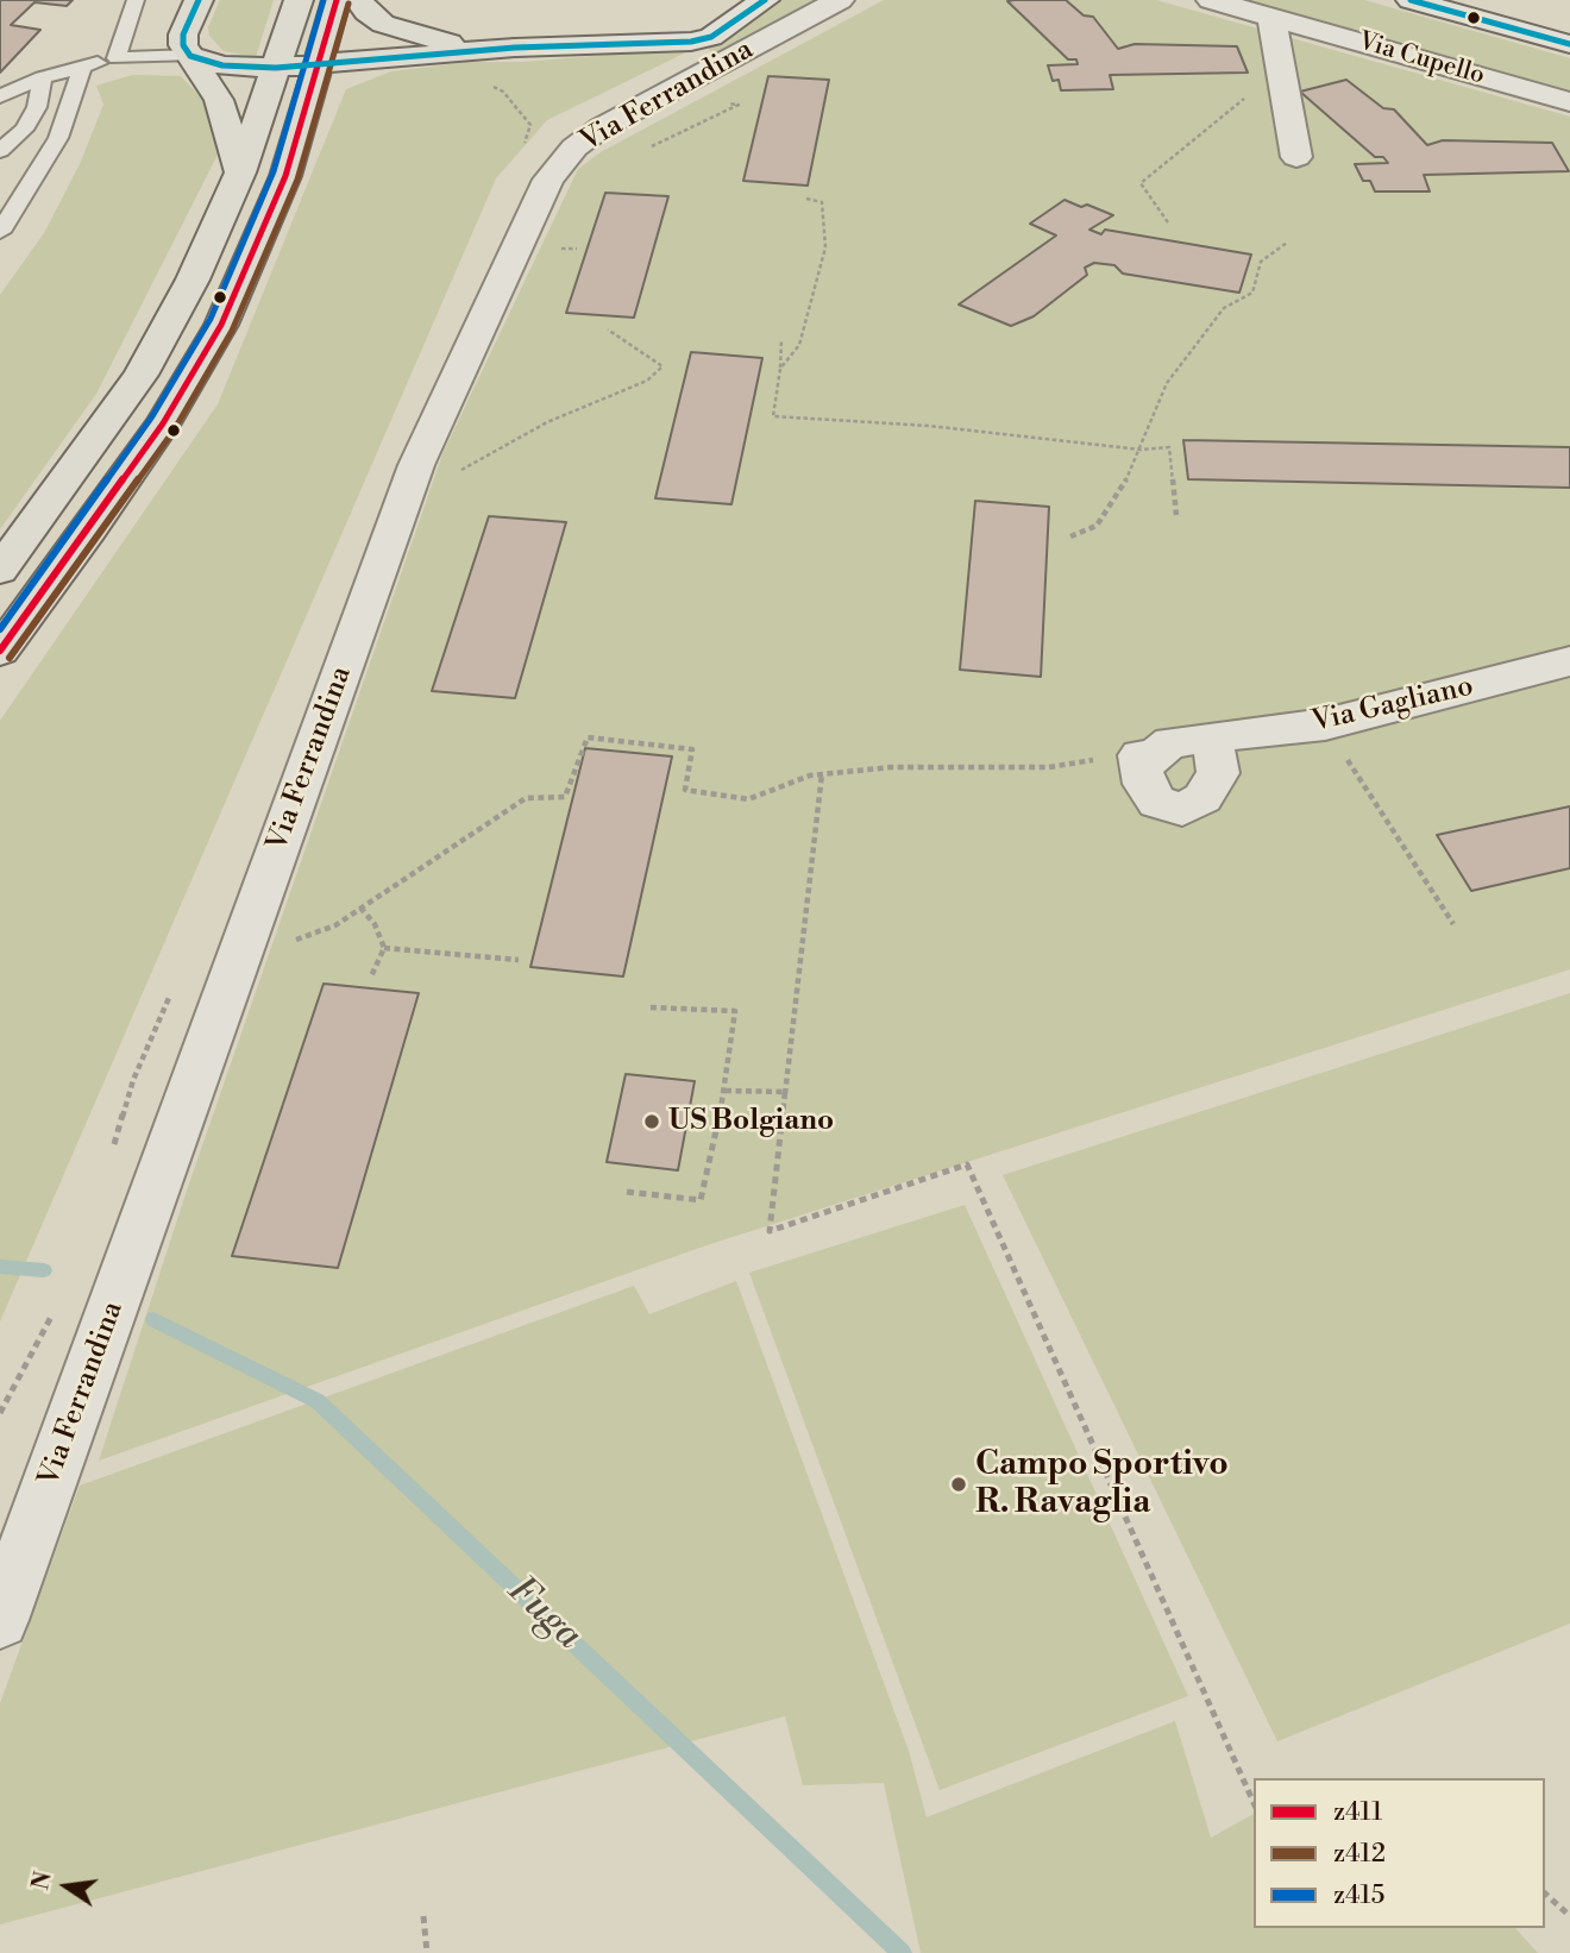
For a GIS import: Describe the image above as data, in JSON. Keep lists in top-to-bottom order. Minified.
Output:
{"streets":{"street":["Via Cupello","Via Ferrandina","Via Gagliano"]},"water":["Fuga"],"places":["US Bolgiano","Campo Sportivo R. Ravaglia"],"lines":["transit line z411","transit line z415","transit line z412"],"legend":["z411","z412","z415"],"north":"left"}
